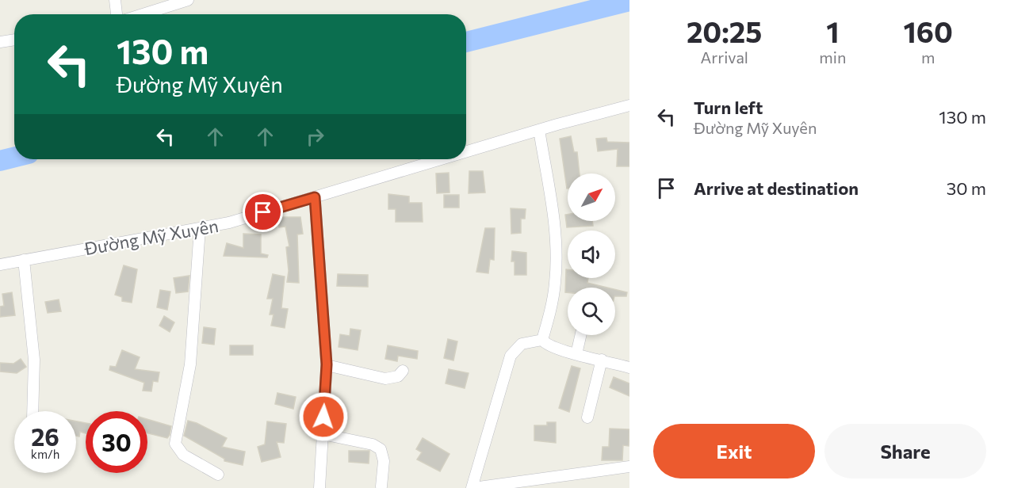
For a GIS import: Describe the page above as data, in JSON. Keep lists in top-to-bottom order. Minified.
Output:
{"streets":{"street":["Đường Mỹ Xuyên"]},"north":"top right","page":{"eta":["20:25","Arrival","1","min","160","m"],"turn":["130 m","Đường Mỹ Xuyên"],"list":[{"name":"Turn left","note":"Đường Mỹ Xuyên","value":"130 m"},{"name":"Arrive at destination","value":"30 m"}],"speed":"26 km/h","limit":"30","buttons":["Exit","Share"]}}
